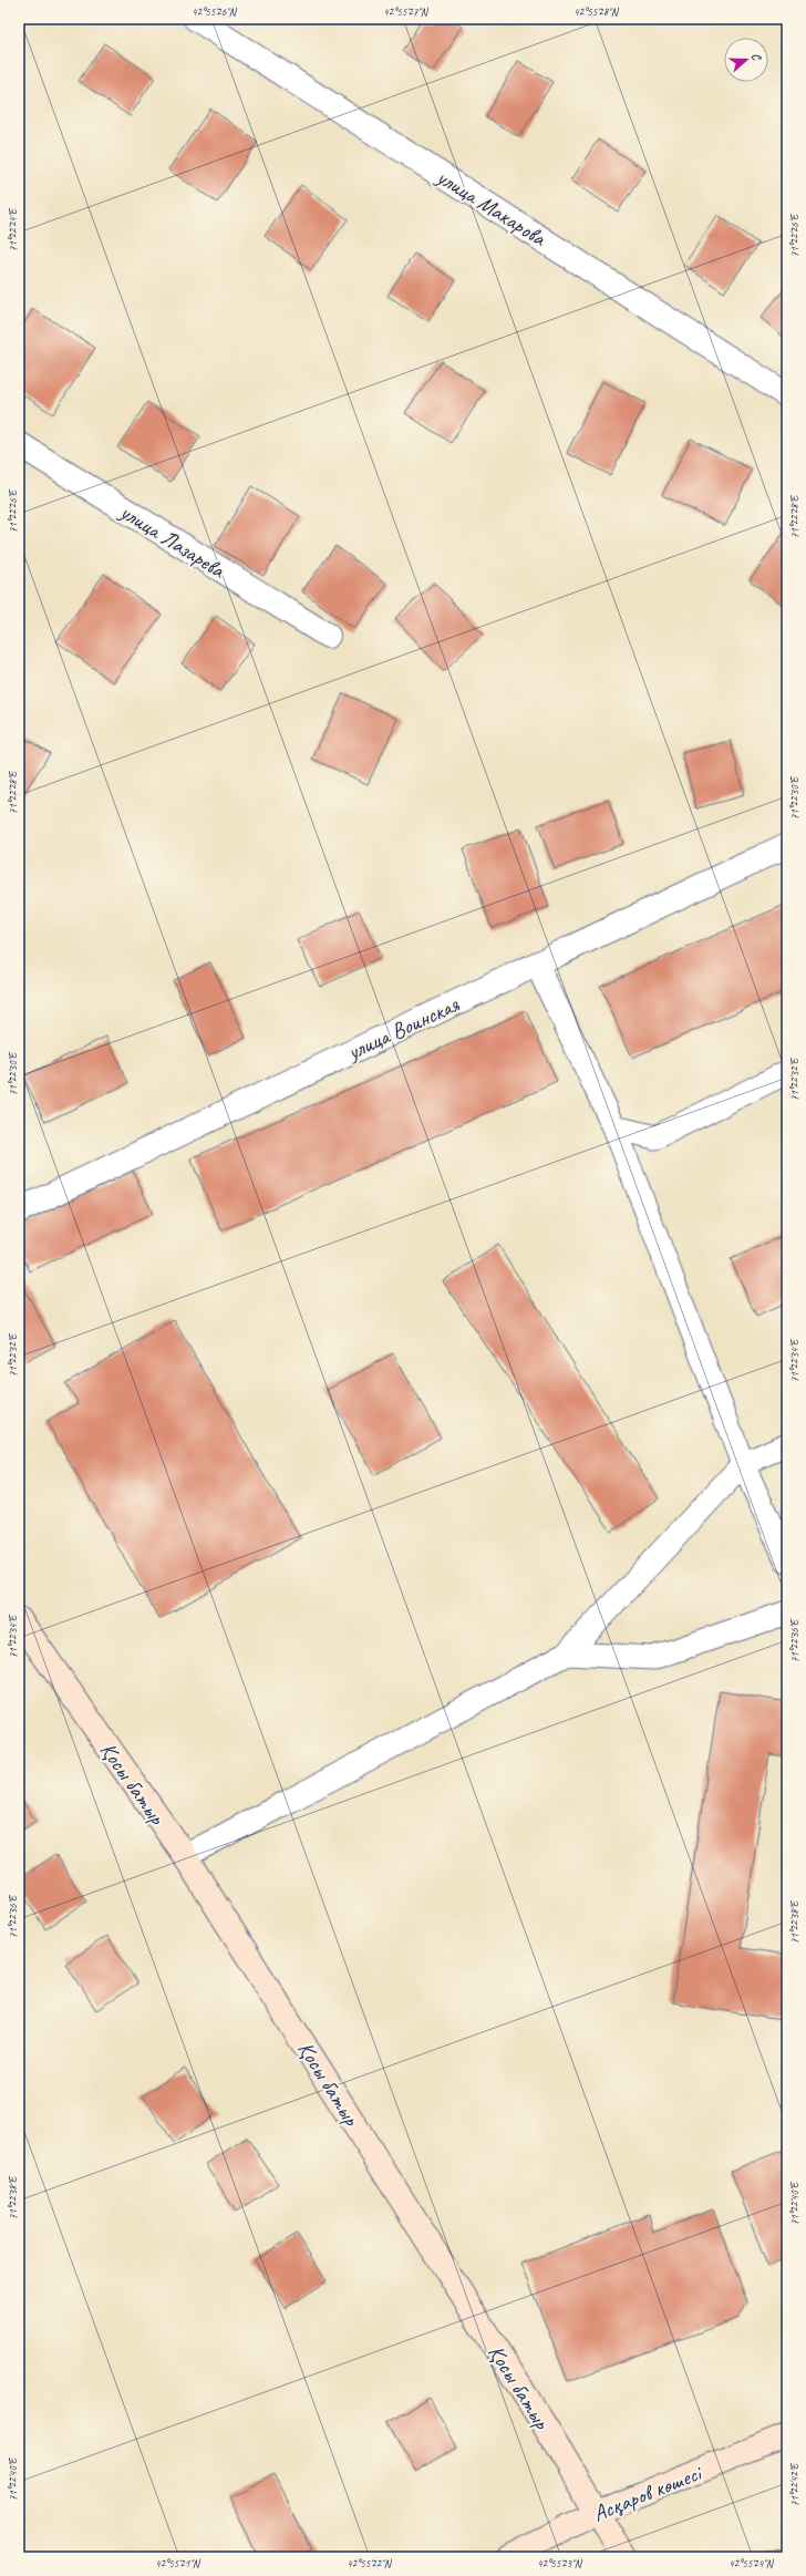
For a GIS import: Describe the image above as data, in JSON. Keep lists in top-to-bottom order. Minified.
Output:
{"streets":{"street":["улица Макарова","улица Лазарева","улица Воинская","Қосы батыр","Асқаров көшесі"]},"crossings":[["Қосы батыр","Асқаров көшесі"]],"north":"right","coordinates":["42°55'26\"N","42°55'27\"N","42°55'28\"N","71°22'24\"E","71°22'26\"E","71°22'28\"E","71°22'30\"E","71°22'32\"E","71°22'34\"E","71°22'36\"E","71°22'38\"E","71°22'40\"E","71°22'42\"E","42°55'21\"N","42°55'22\"N","42°55'23\"N","42°55'24\"N"]}
